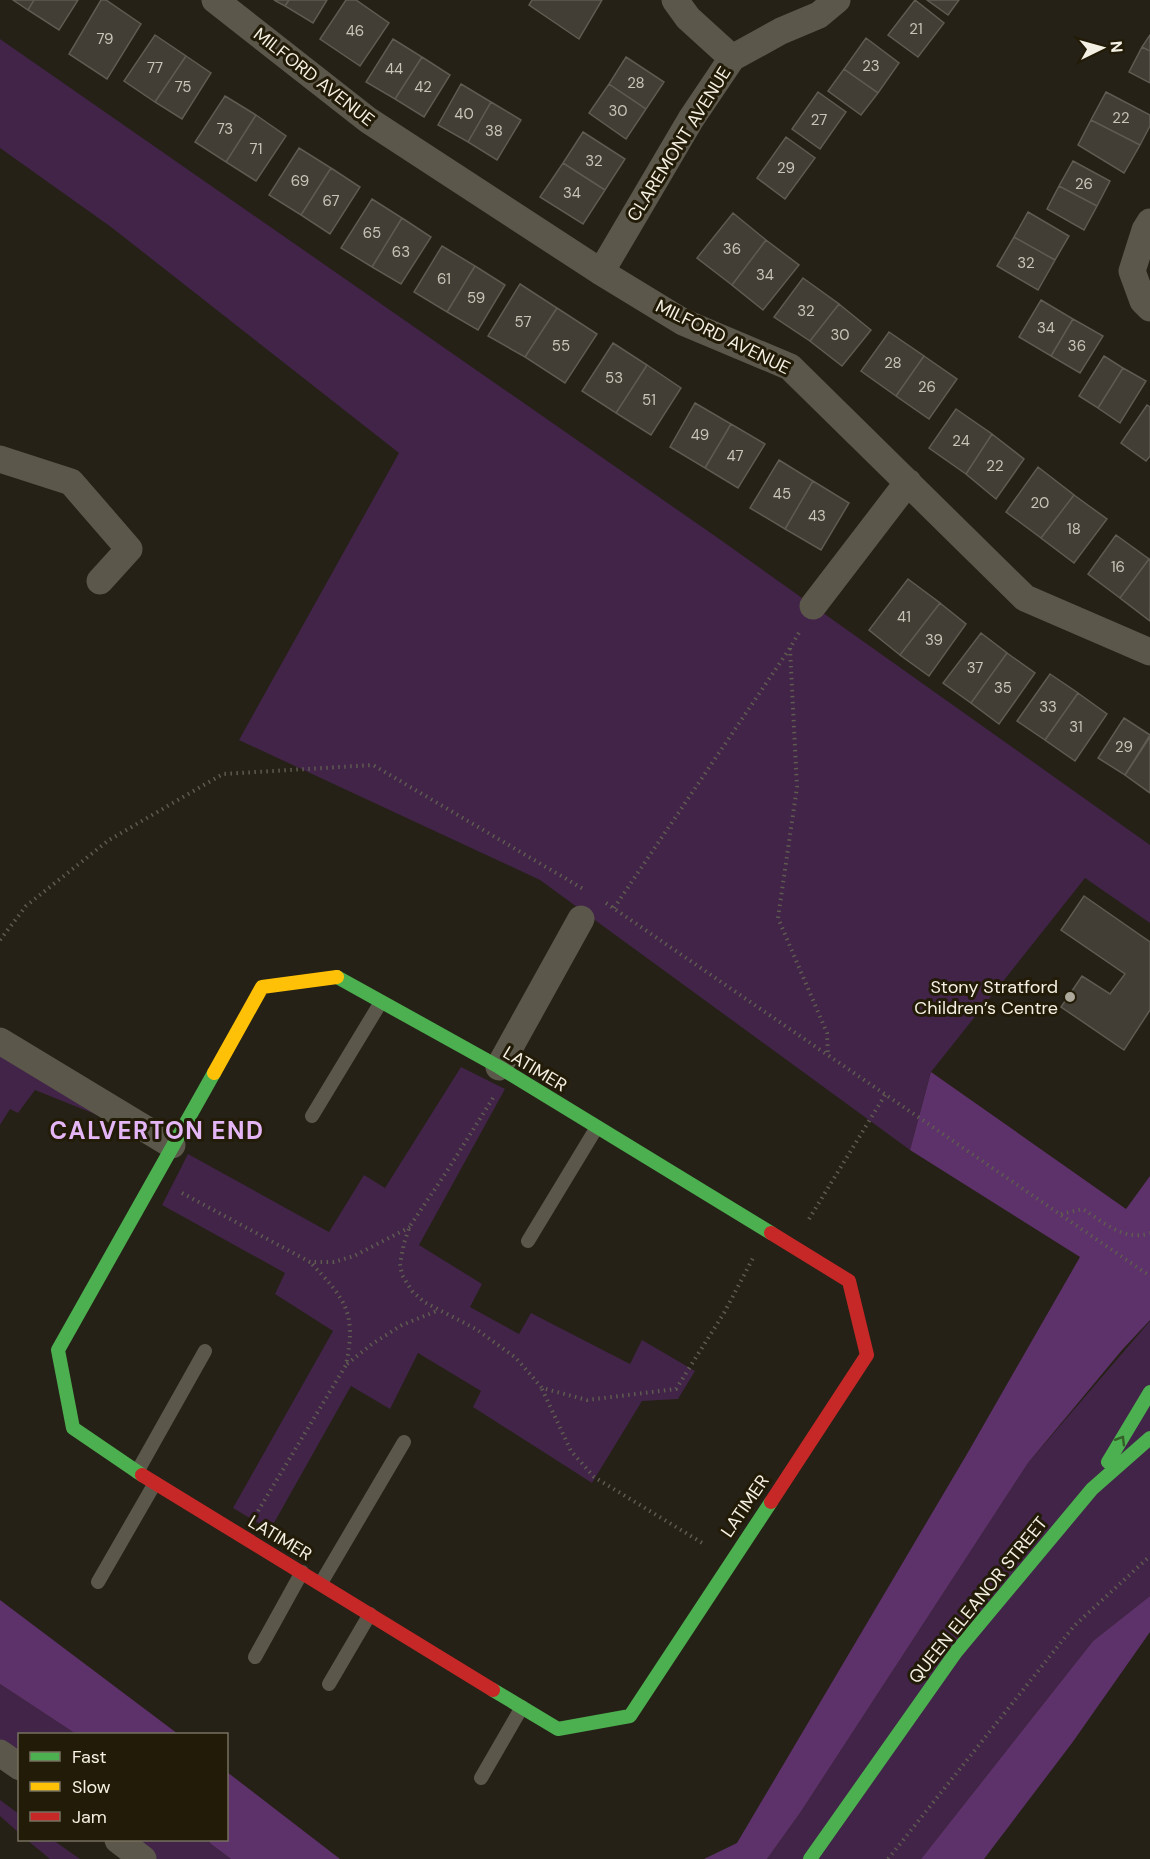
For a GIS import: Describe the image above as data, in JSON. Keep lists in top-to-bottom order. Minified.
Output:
{"streets":{"street":["MILFORD AVENUE","CLAREMONT AVENUE","LATIMER","QUEEN ELEANOR STREET"]},"crossings":[["MILFORD AVENUE","CLAREMONT AVENUE"]],"districts":["CALVERTON END"],"places":["Stony Stratford Children’s Centre"],"house_numbers":["21","46","79","23","77","44","28","75","42","30","40","22","27","73","38","71","32","29","69","26","34","67","65","36","63","32","34","61","59","32","57","34","30","55","36","28","53","26","51","49","24","47","22","45","20","43","18","16","41","39","37","35","33","31","29"],"legend":["Fast","Slow","Jam"],"north":"right"}
